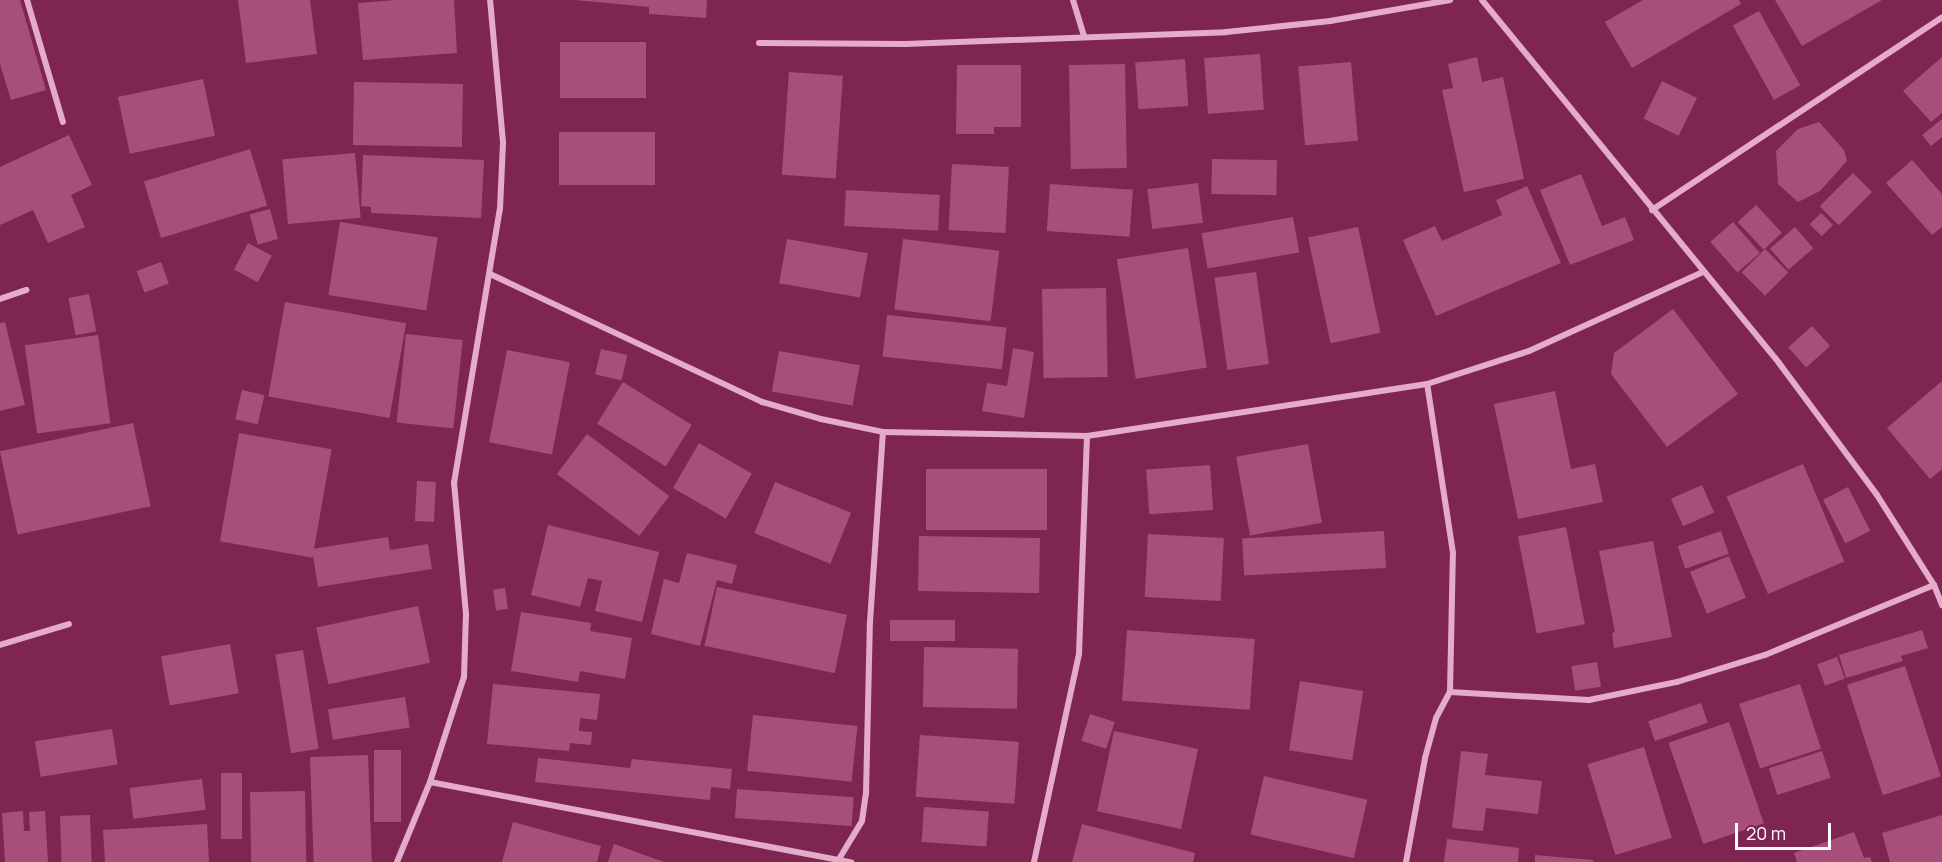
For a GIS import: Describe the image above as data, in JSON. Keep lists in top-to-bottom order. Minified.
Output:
{"scale_bar":"20 m"}
